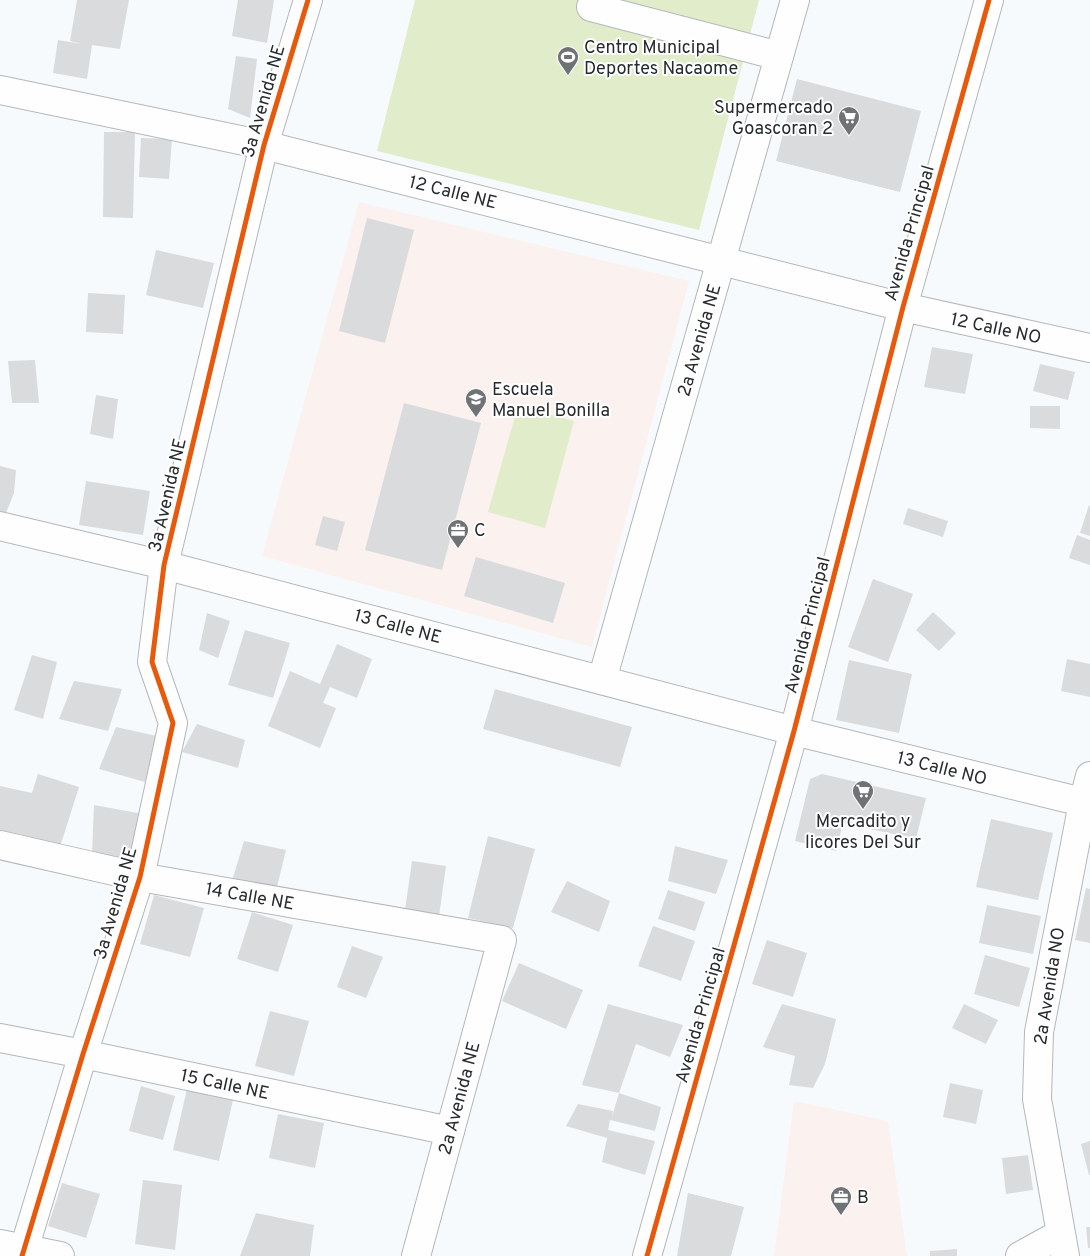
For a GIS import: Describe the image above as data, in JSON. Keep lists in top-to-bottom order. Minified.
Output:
{"streets":{"street":["3a Avenida NE","12 Calle NE","Avenida Principal","12 Calle NO","2a Avenida NE","13 Calle NE","13 Calle NO","14 Calle NE","2a Avenida NO","15 Calle NE"]},"crossings":[["3a Avenida NE","12 Calle NE"],["3a Avenida NE","13 Calle NE"],["3a Avenida NE","14 Calle NE"],["3a Avenida NE","15 Calle NE"],["12 Calle NE","Avenida Principal"],["12 Calle NE","12 Calle NO"],["12 Calle NE","2a Avenida NE"],["Avenida Principal","12 Calle NO"],["Avenida Principal","13 Calle NE"],["Avenida Principal","13 Calle NO"],["2a Avenida NE","13 Calle NE"],["2a Avenida NE","14 Calle NE"],["2a Avenida NE","15 Calle NE"],["13 Calle NE","13 Calle NO"],["13 Calle NO","2a Avenida NO"]],"places":{"sports":["Centro Municipal Deportes Nacaome"],"supermarket":["Supermercado Goascoran 2","Mercadito y licores Del Sur"],"school or university":["Escuela Manuel Bonilla"],"office":["C","B"]}}
